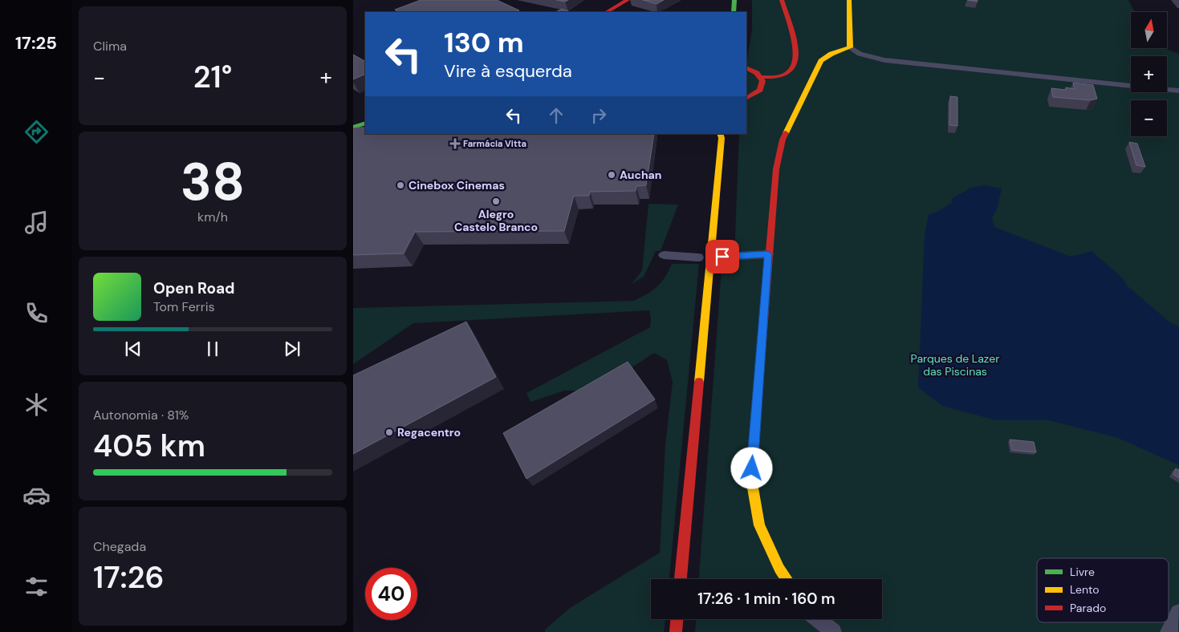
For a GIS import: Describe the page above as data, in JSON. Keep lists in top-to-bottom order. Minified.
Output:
{"parks":["Parques de Lazer das Piscinas"],"places":{"health":["Farmácia Vitta"],"other":["Auchan","Cinebox Cinemas","Alegro Castelo Branco","Regacentro"]},"legend":["Livre","Lento","Parado"],"north":"top","page":{"tabs":"17:25","tile":["Clima",["38","km/h"],["Autonomia · 81%","405 km"],["Chegada","17:26"]],"map_buttons":["+","−"],"turn":["130 m","Vire à esquerda"],"heat":["−","21°","+"],"song":["Open Road","Tom Ferris"],"limit":"40","trip":"17:26 · 1 min · 160 m"}}
